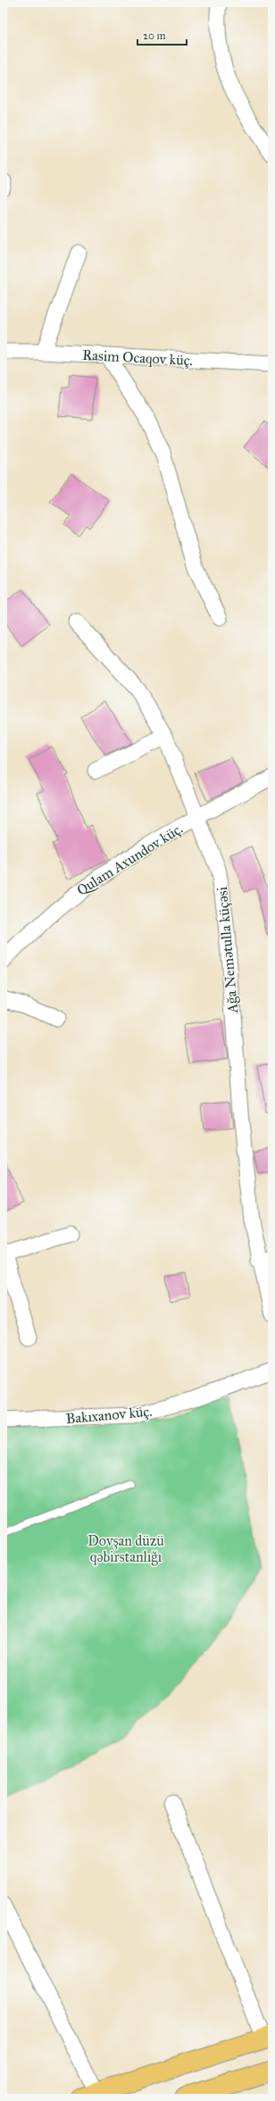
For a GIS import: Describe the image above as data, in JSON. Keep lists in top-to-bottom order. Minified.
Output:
{"streets":{"street":["Rasim Ocaqov küç.","Qulam Axundov küç.","Ağa Nemətulla küçəsi","Bakıxanov küç."]},"crossings":[["Qulam Axundov küç.","Ağa Nemətulla küçəsi"]],"parks":["Dovşan düzü qəbirstanlığı"],"scale_bar":"20 m"}
